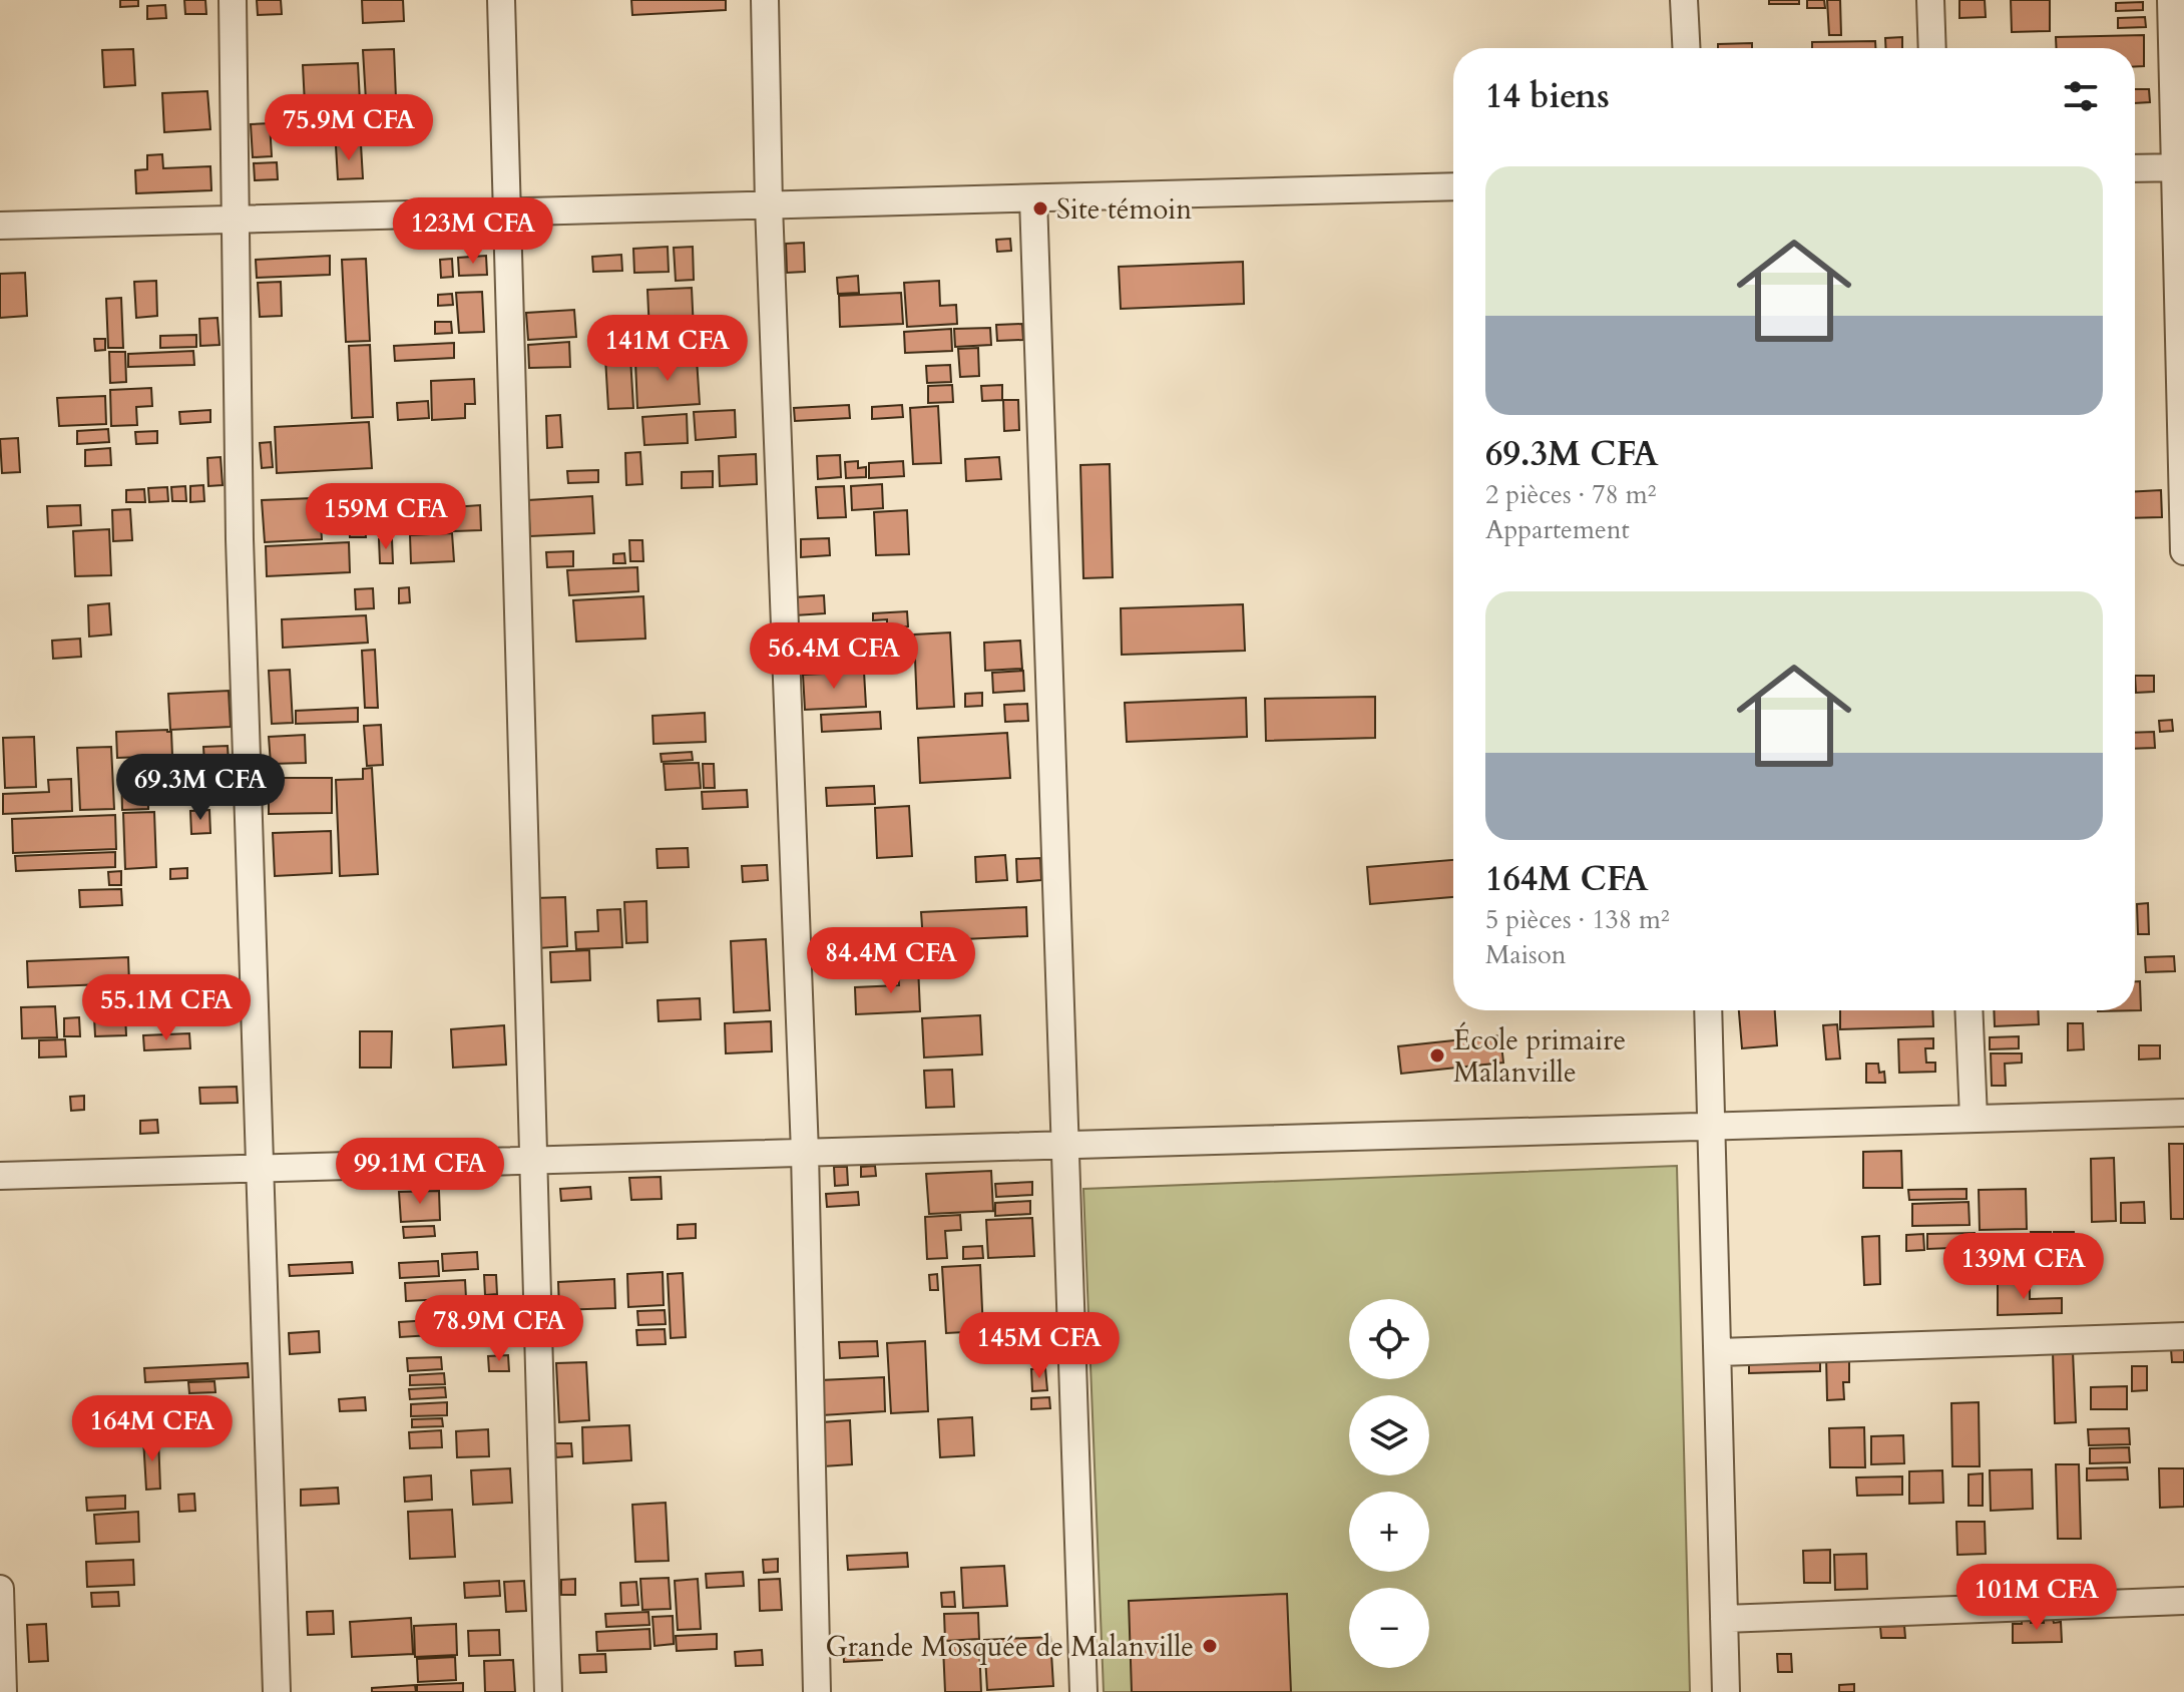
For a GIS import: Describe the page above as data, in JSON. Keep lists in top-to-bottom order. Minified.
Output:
{"places":["Site témoin","École primaire Malanville","Grande Mosquée de Malanville"],"page":{"heading":"14 biens","price":["75.9M CFA","123M CFA","141M CFA","159M CFA","56.4M CFA","69.3M CFA","84.4M CFA","55.1M CFA","99.1M CFA","139M CFA","78.9M CFA","145M CFA","164M CFA","101M CFA"],"list":[{"name":"69.3M CFA","note":"2 pièces · 78 m² · Appartement"},{"name":"164M CFA","note":"5 pièces · 138 m² · Maison"}],"map_buttons":["+","−"]}}
